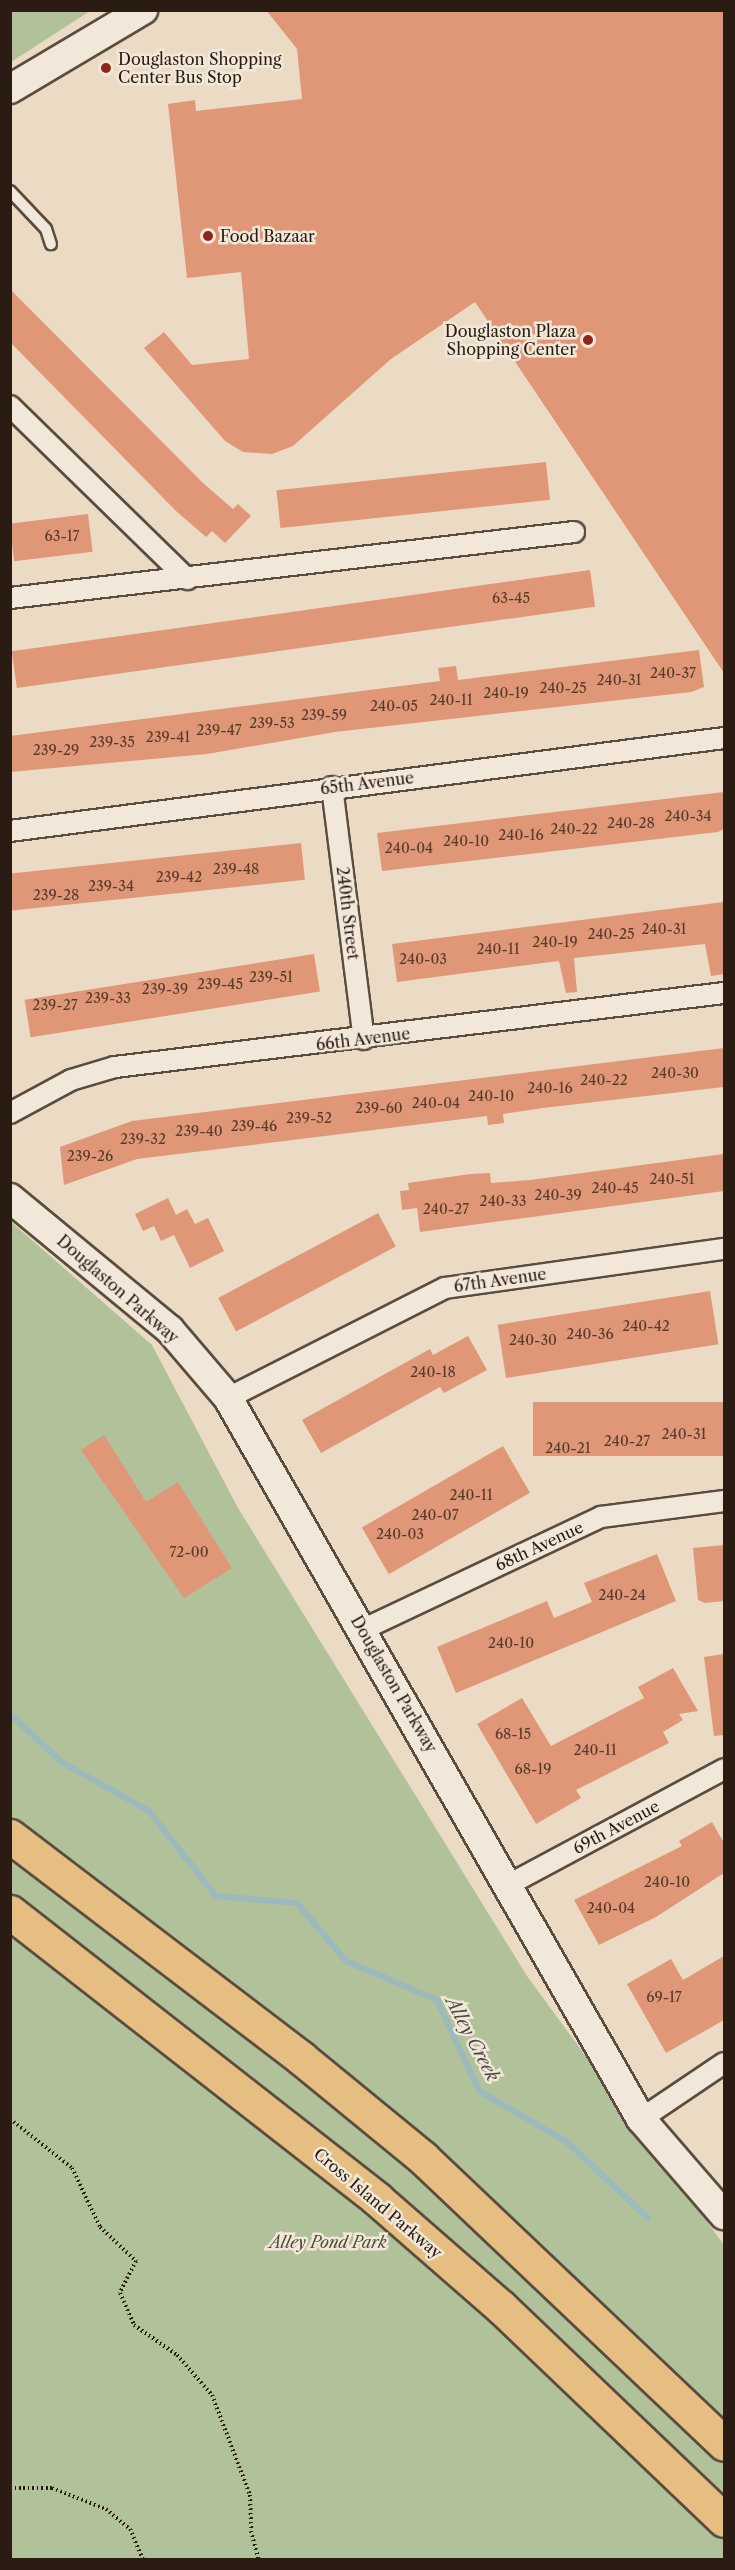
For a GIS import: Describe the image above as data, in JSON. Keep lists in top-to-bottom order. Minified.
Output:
{"streets":{"highway":["Cross Island Parkway"],"main road":["Douglaston Parkway"],"street":["65th Avenue","240th Street","66th Avenue","67th Avenue","68th Avenue","69th Avenue"]},"crossings":[["65th Avenue","240th Street"],["240th Street","66th Avenue"],["67th Avenue","Douglaston Parkway"],["Douglaston Parkway","68th Avenue"],["Douglaston Parkway","69th Avenue"]],"water":["Alley Creek"],"parks":["Alley Pond Park"],"places":["Douglaston Shopping Center Bus Stop","Food Bazaar","Douglaston Plaza Shopping Center"],"house_numbers":["63-17","63-45","240-37","240-31","240-25","240-19","240-11","240-05","239-59","239-53","239-47","239-41","239-35","239-29","240-34","240-28","240-22","240-16","240-10","240-04","239-48","239-42","239-34","239-28","240-31","240-25","240-19","240-11","240-03","239-51","239-45","239-39","239-33","239-27","240-30","240-22","240-16","240-10","240-04","239-60","239-52","239-46","239-40","239-32","239-26","240-51","240-45","240-39","240-33","240-27","240-42","240-36","240-30","240-18","240-31","240-27","240-21","240-11","240-07","240-03","72-00","240-24","240-10","68-15","240-11","68-19","240-10","240-04","69-17"]}
